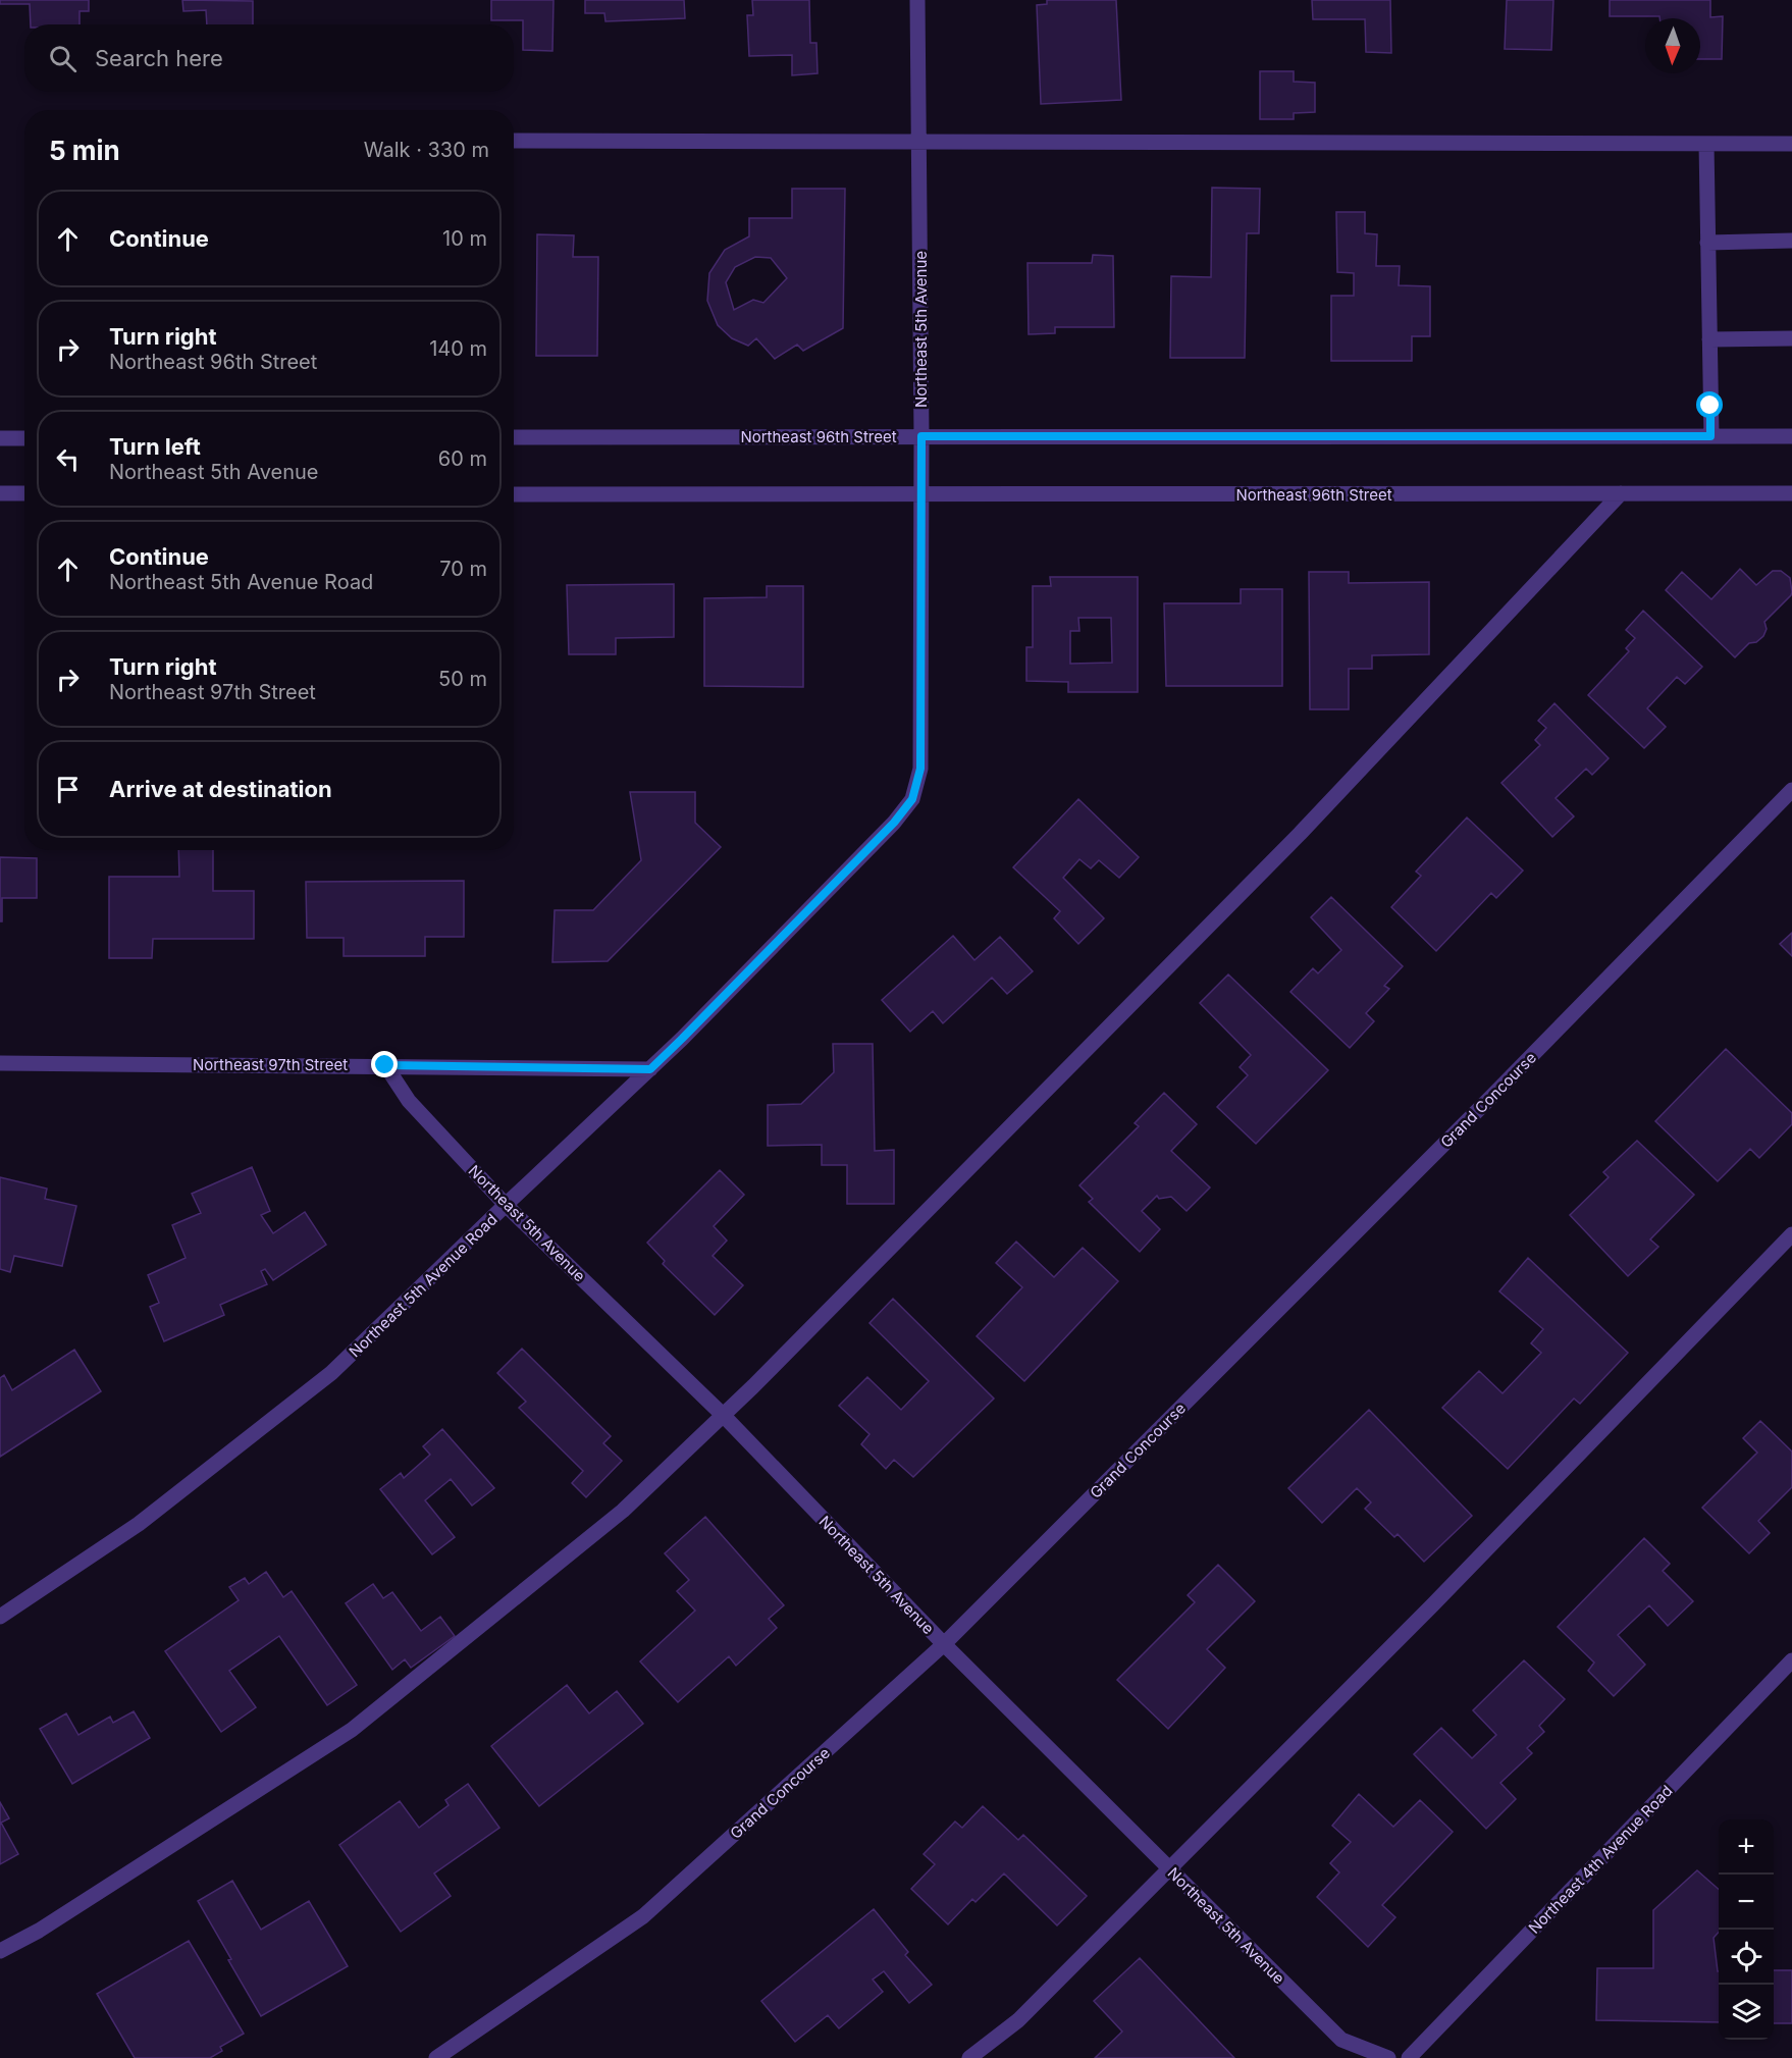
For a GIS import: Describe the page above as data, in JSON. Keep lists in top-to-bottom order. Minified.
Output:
{"streets":{"street":["Northeast 5th Avenue","Northeast 96th Street","Northeast 97th Street","Grand Concourse","Northeast 5th Avenue Road","Northeast 4th Avenue Road"]},"crossings":[["Northeast 5th Avenue","Northeast 96th Street"],["Northeast 5th Avenue","Northeast 97th Street"],["Northeast 5th Avenue","Grand Concourse"],["Northeast 5th Avenue","Northeast 5th Avenue Road"],["Northeast 97th Street","Northeast 5th Avenue Road"]],"north":"bottom","page":{"search":"Search here","heading":["5 min","Walk · 330 m"],"list":[["Continue","10 m"],["Turn right","Northeast 96th Street","140 m"],["Turn left","Northeast 5th Avenue","60 m"],["Continue","Northeast 5th Avenue Road","70 m"],["Turn right","Northeast 97th Street","50 m"],"Arrive at destination"],"map_buttons":["+","−"]}}
